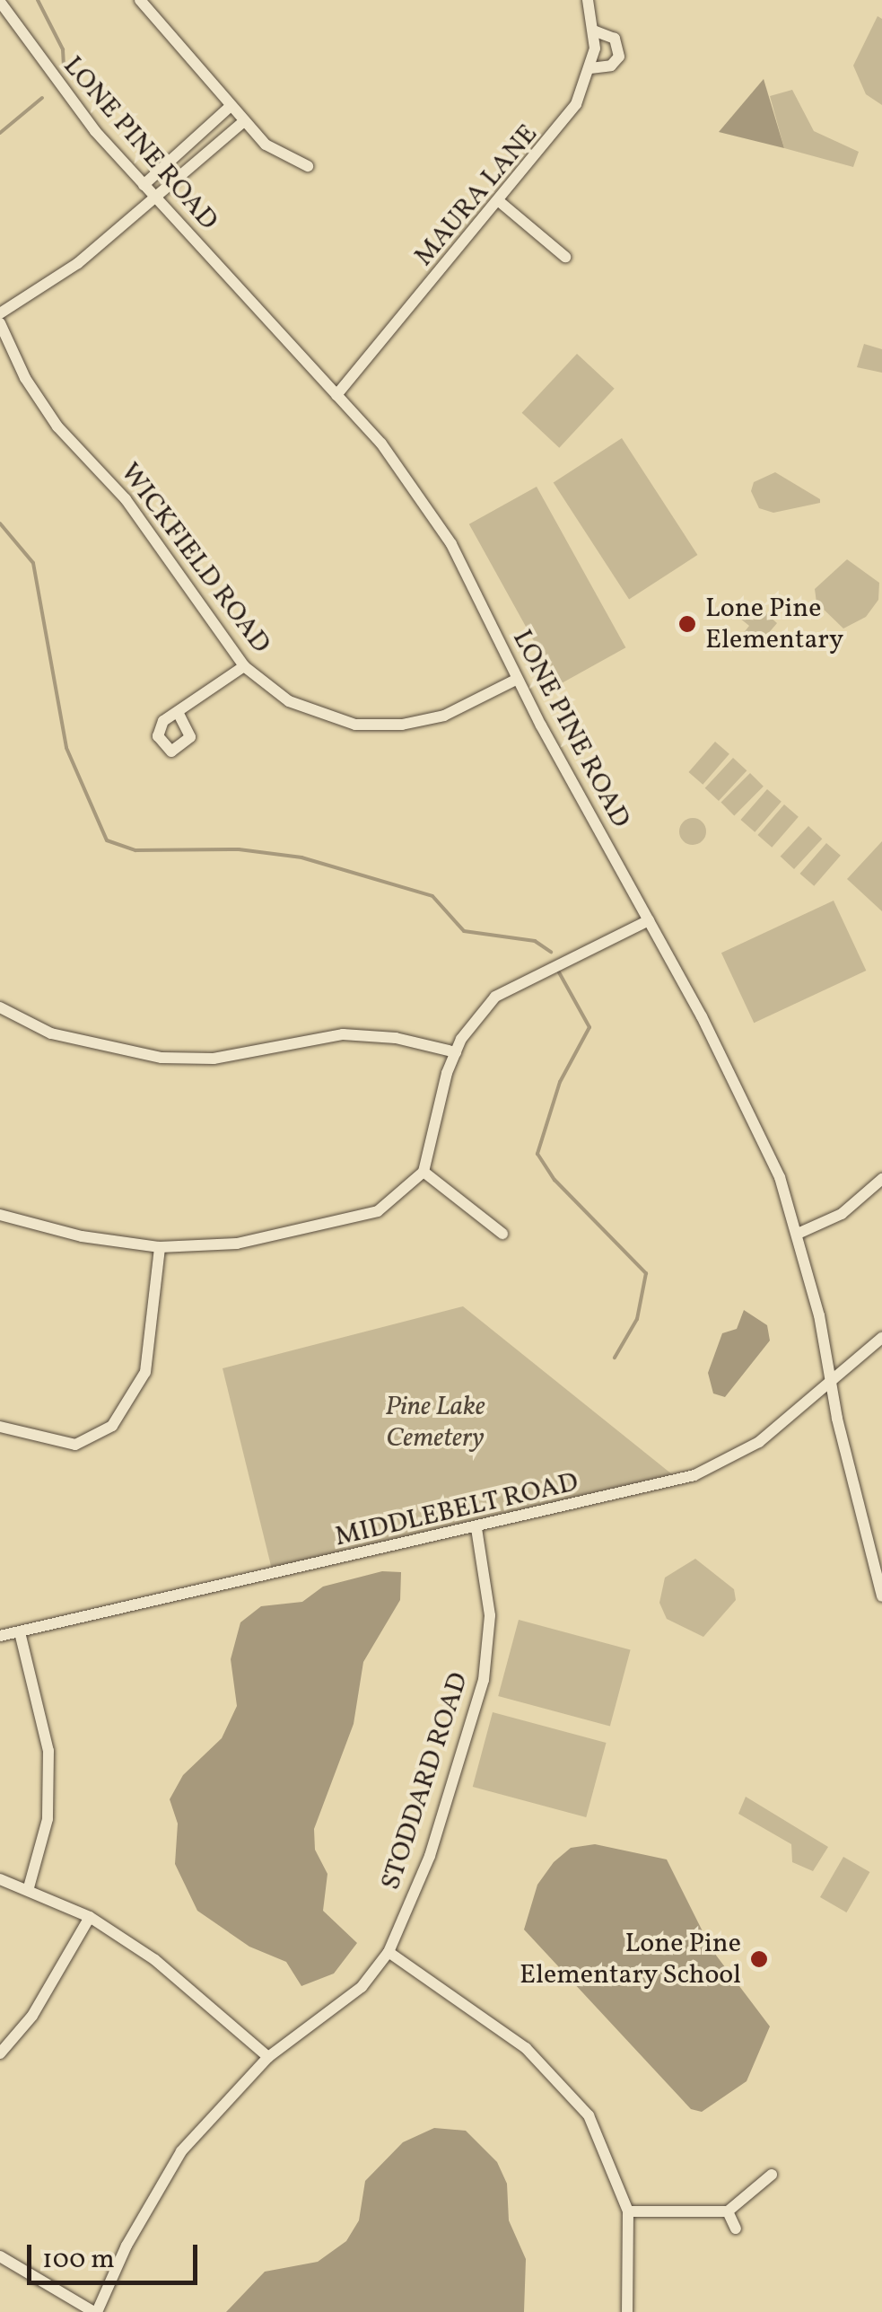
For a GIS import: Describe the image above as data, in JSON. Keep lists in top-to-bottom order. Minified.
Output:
{"streets":{"street":["LONE PINE ROAD","MAURA LANE","WICKFIELD ROAD","MIDDLEBELT ROAD","STODDARD ROAD"]},"crossings":[["LONE PINE ROAD","MAURA LANE"],["LONE PINE ROAD","WICKFIELD ROAD"],["LONE PINE ROAD","MIDDLEBELT ROAD"],["MIDDLEBELT ROAD","STODDARD ROAD"]],"parks":["Pine Lake Cemetery"],"places":["Lone Pine Elementary","Lone Pine Elementary School"],"scale_bar":"100 m"}
